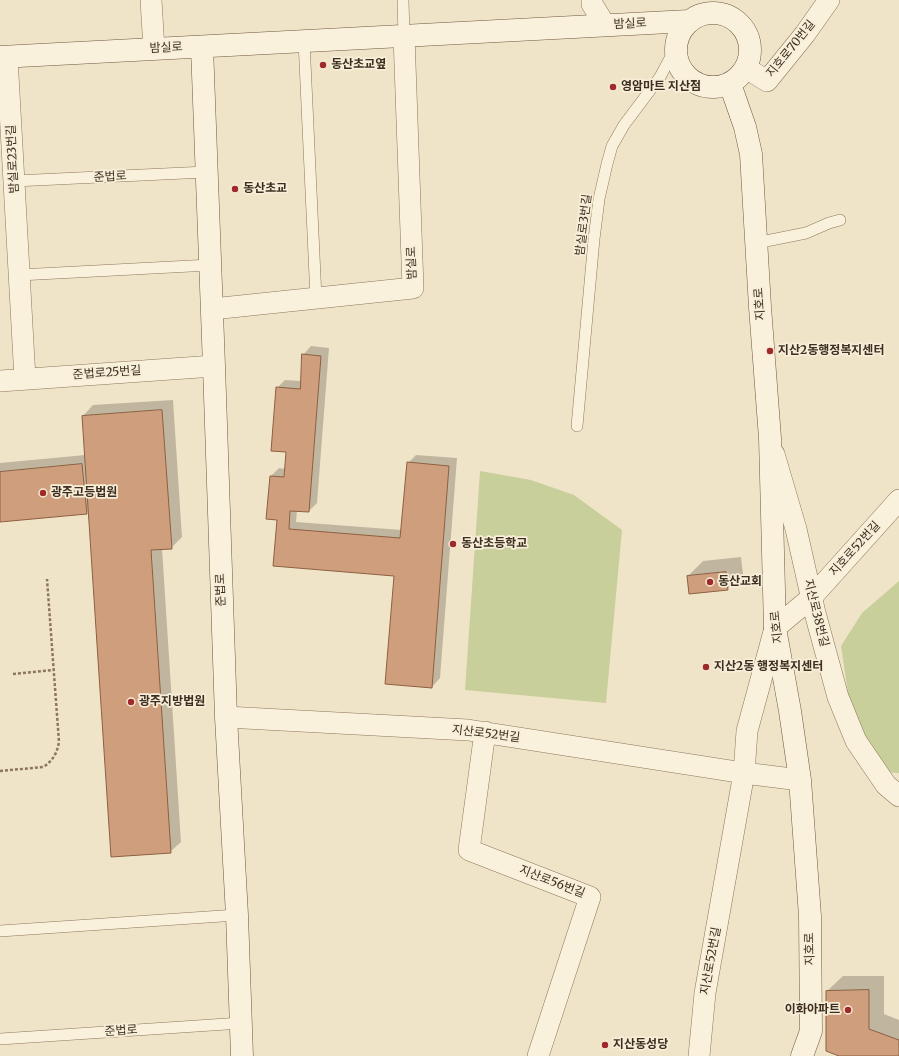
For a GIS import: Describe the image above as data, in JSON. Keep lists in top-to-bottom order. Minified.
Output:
{"streets":{"street":["밤실로","지호로70번길","밤실로23번길","준법로","지호로","준법로25번길","지호로52번길","지산로38번길","지산로52번길","지산로56번길"],"lane":["밤실로3번길"]},"crossings":[["밤실로","지호로70번길"],["밤실로","밤실로23번길"],["밤실로","준법로"],["밤실로","밤실로3번길"],["밤실로","지호로"],["지호로70번길","밤실로3번길"],["지호로70번길","지호로"],["밤실로23번길","준법로"],["밤실로23번길","준법로25번길"],["준법로","준법로25번길"],["준법로","지산로52번길"],["밤실로3번길","지호로"],["지호로","지호로52번길"],["지호로","지산로38번길"],["지호로","지산로52번길"],["지호로52번길","지산로38번길"],["지호로52번길","지산로52번길"],["지산로52번길","지산로56번길"]],"places":["동산초교옆","영암마트 지산점","동산초교","지산2동행정복지센터","광주고등법원","동산초등학교","동산교회","지산2동 행정복지센터","광주지방법원","이화아파트","지산동성당"]}
